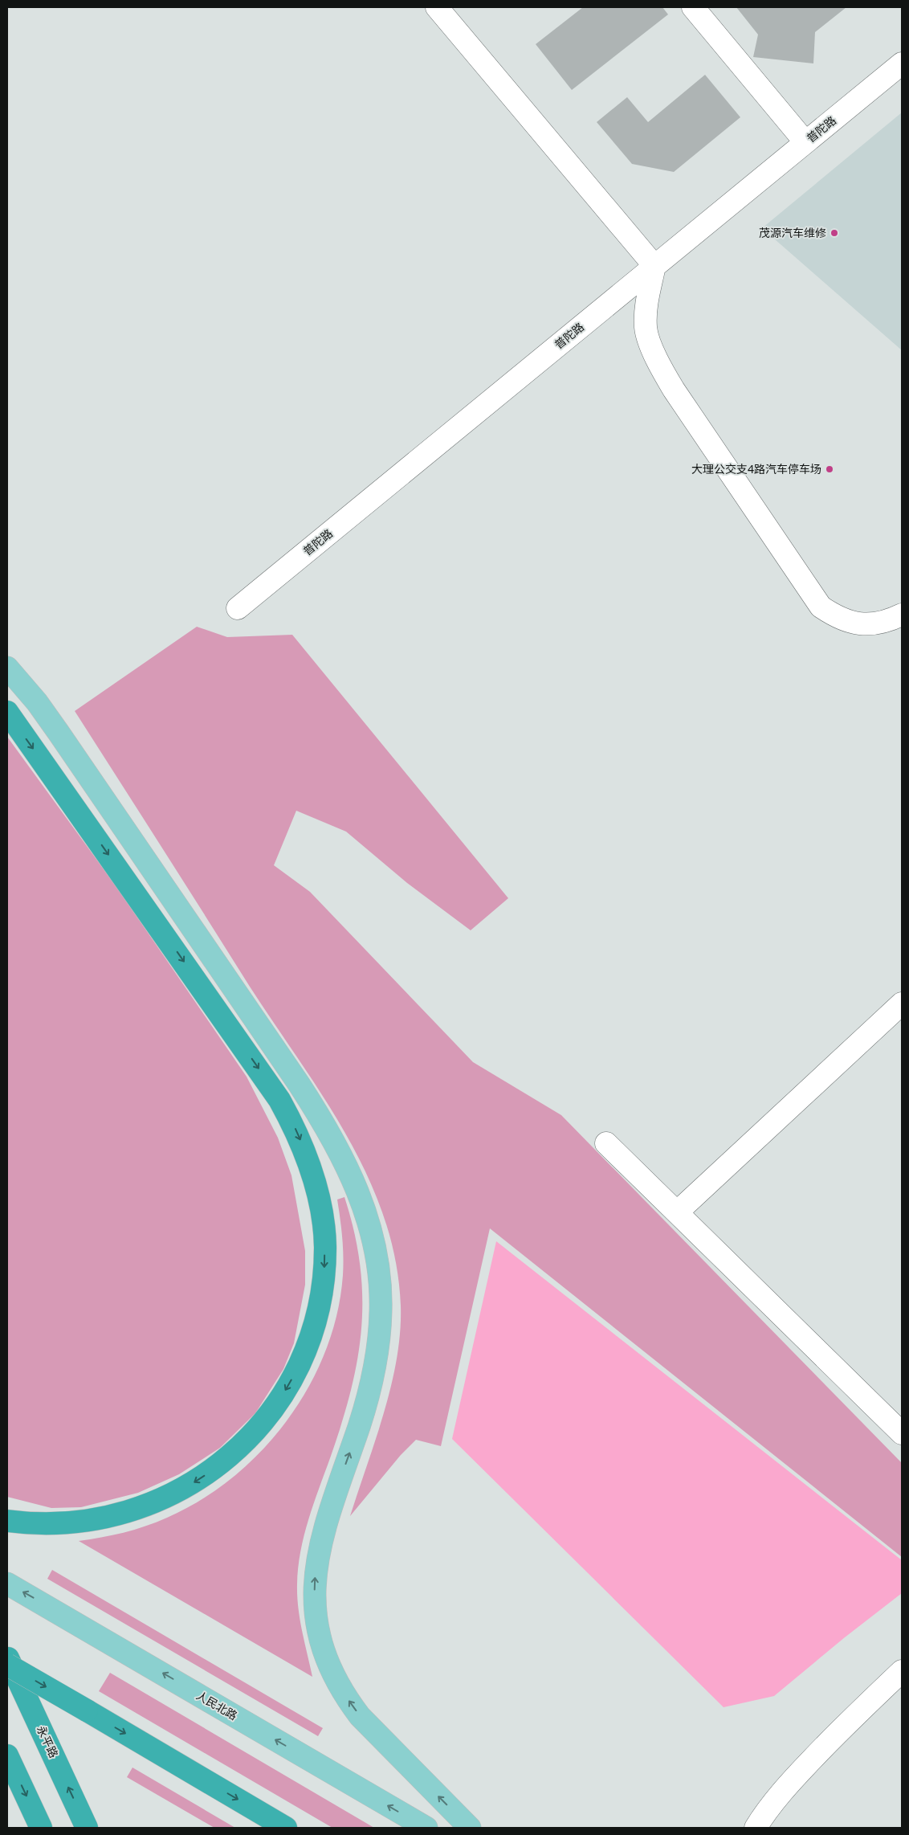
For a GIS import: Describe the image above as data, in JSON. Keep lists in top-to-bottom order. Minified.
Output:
{"streets":{"highway":["永平路"],"main road":["人民北路"],"street":["普陀路"]},"one_way":["人民北路"],"places":["茂源汽车维修","大理公交支4路汽车停车场"]}
